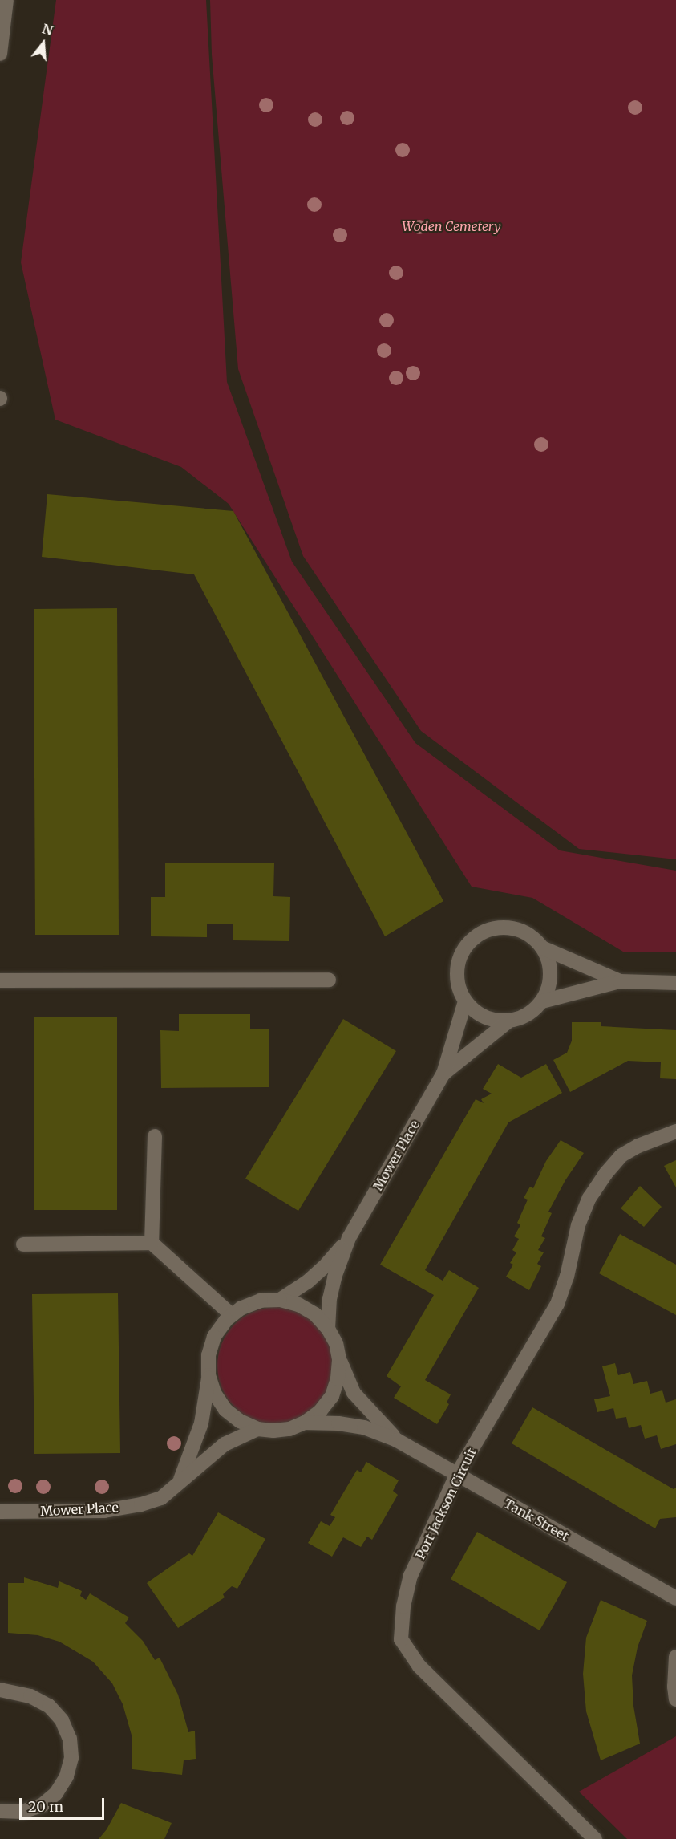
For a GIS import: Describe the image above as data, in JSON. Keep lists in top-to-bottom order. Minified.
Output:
{"streets":{"street":["Mower Place","Port Jackson Circuit","Tank Street"]},"crossings":[["Mower Place","Tank Street"],["Port Jackson Circuit","Tank Street"]],"parks":["Woden Cemetery"],"scale_bar":"20 m","north":"top"}
